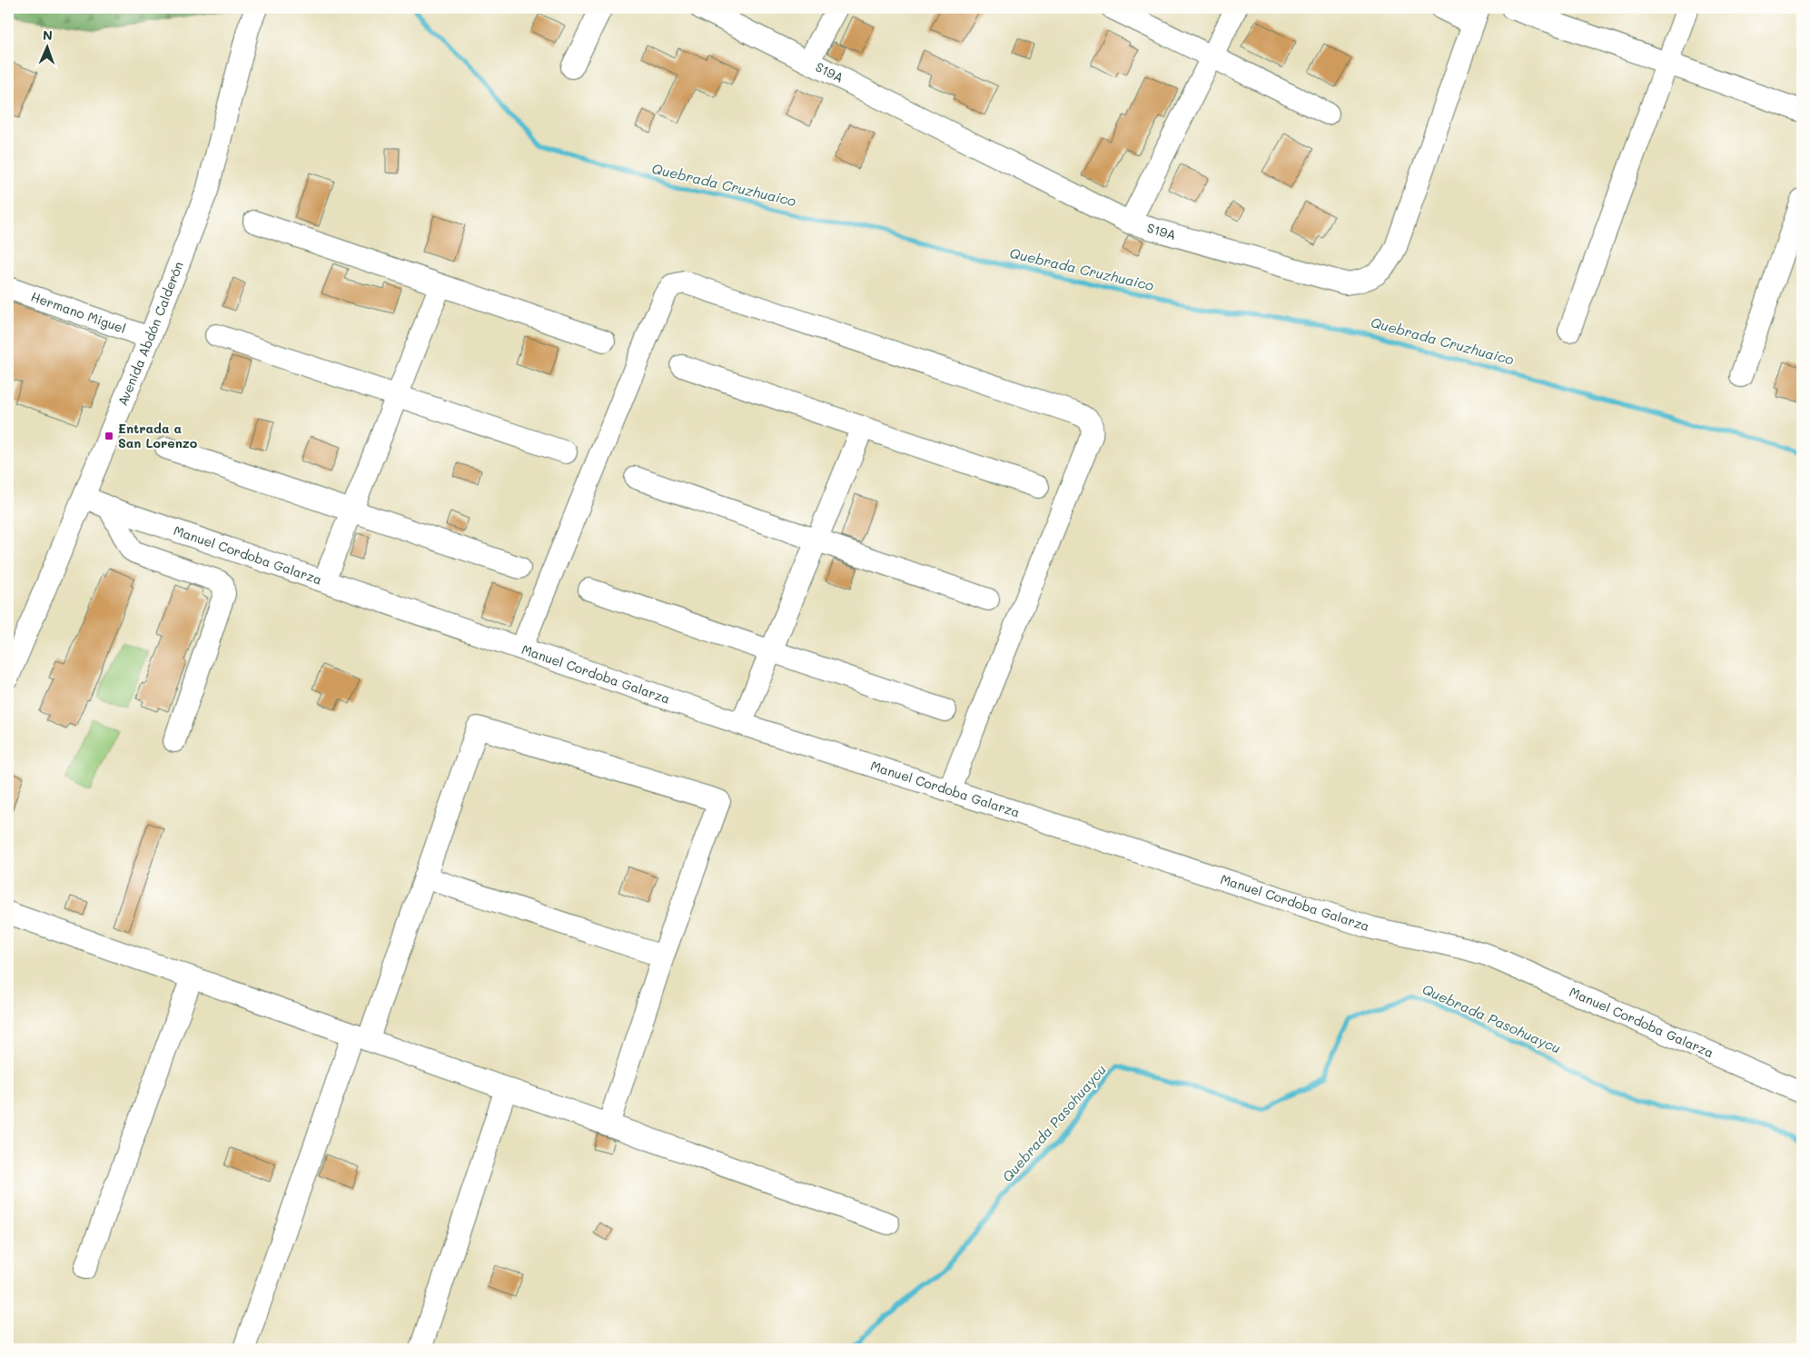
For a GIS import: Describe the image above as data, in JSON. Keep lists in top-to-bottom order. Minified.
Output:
{"streets":{"street":["S19A","Hermano Miguel","Avenida Abdón Calderón","Manuel Cordoba Galarza"]},"crossings":[["Hermano Miguel","Avenida Abdón Calderón"],["Avenida Abdón Calderón","Manuel Cordoba Galarza"]],"water":["Quebrada Cruzhuaico","Quebrada Pasohuaycu"],"places":{"transit":["Entrada a San Lorenzo"]},"north":"top"}
